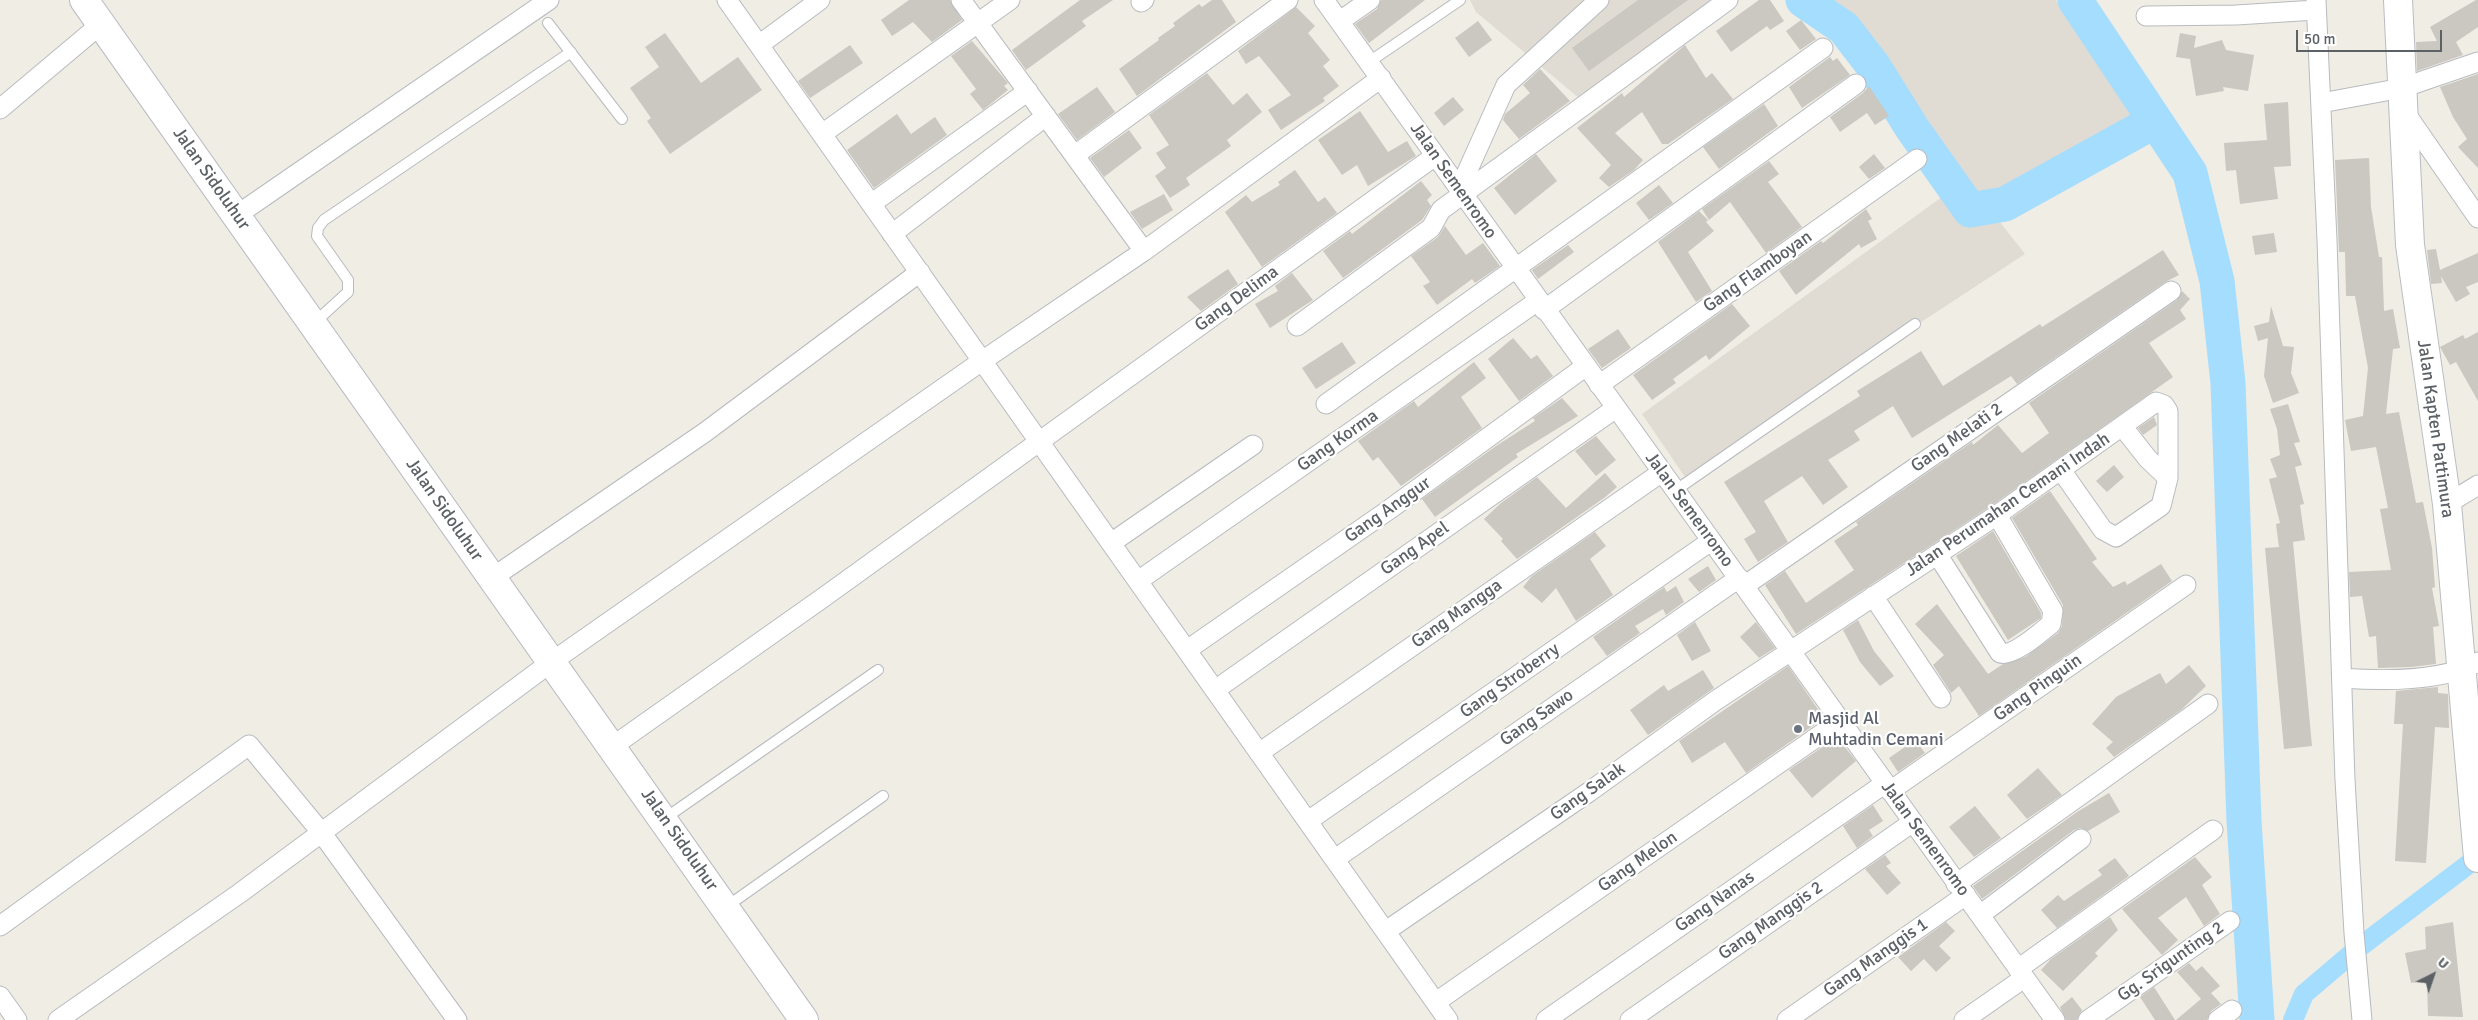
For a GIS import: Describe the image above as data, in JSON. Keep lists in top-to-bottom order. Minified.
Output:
{"streets":{"main road":["Jalan Sidoluhur","Jalan Kapten Pattimura"],"street":["Jalan Semenromo","Gang Flamboyan","Gang Delima","Gang Melati 2","Gang Korma","Jalan Perumahan Cemani Indah","Gang Anggur","Gang Apel","Gang Mangga","Gang Stroberry","Gang Pinguin","Gang Sawo","Gang Salak","Gang Melon","Gang Nanas","Gang Manggis 2","Gang Manggis 1","Gg. Srigunting 2"]},"crossings":[["Jalan Sidoluhur","Gang Delima"],["Jalan Semenromo","Gang Flamboyan"],["Jalan Semenromo","Gang Delima"],["Jalan Semenromo","Gang Melati 2"],["Jalan Semenromo","Gang Korma"],["Jalan Semenromo","Jalan Perumahan Cemani Indah"],["Jalan Semenromo","Gang Anggur"],["Jalan Semenromo","Gang Apel"],["Jalan Semenromo","Gang Mangga"],["Jalan Semenromo","Gang Stroberry"],["Jalan Semenromo","Gang Pinguin"],["Jalan Semenromo","Gang Sawo"],["Jalan Semenromo","Gang Salak"],["Jalan Semenromo","Gang Melon"],["Jalan Semenromo","Gang Nanas"],["Jalan Semenromo","Gang Manggis 2"],["Jalan Semenromo","Gang Manggis 1"],["Gang Melati 2","Gang Sawo"],["Jalan Perumahan Cemani Indah","Gang Salak"],["Gang Pinguin","Gang Nanas"]],"places":["Masjid Al Muhtadin Cemani"],"scale_bar":"50 m","north":"top right"}
